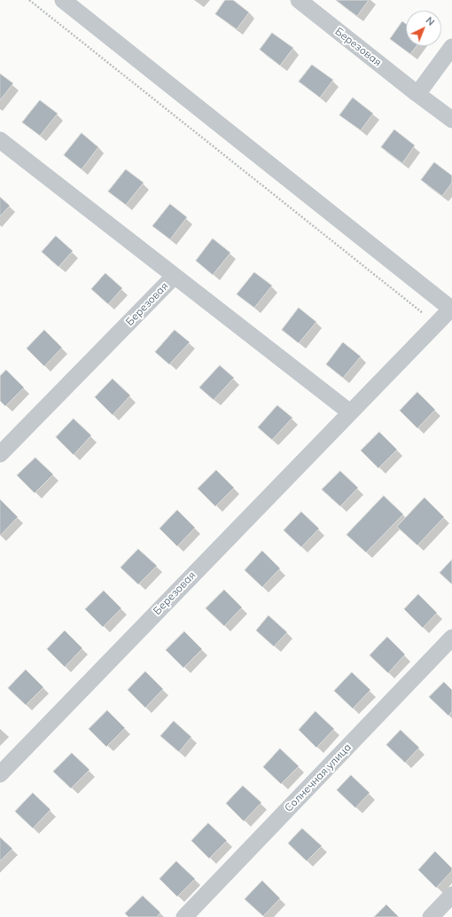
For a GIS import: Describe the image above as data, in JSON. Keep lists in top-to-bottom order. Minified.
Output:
{"streets":{"street":["Березовая","Солнечная улица"]},"north":"top right"}
